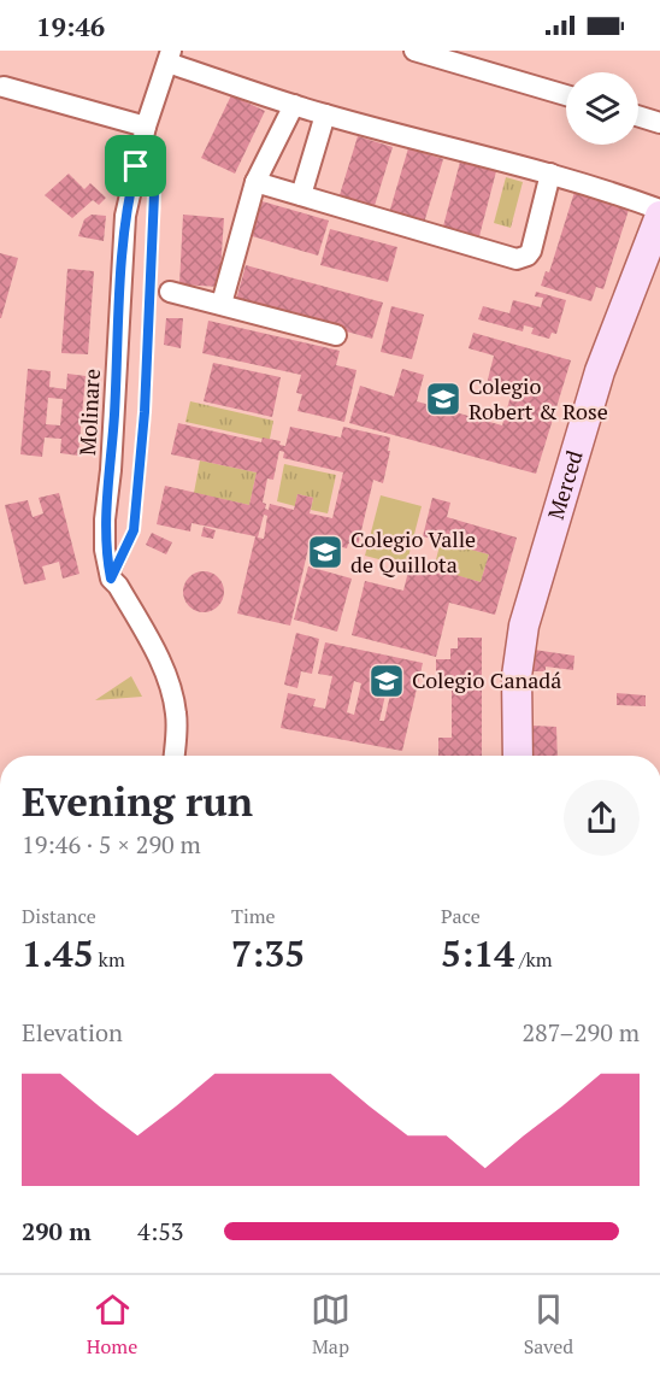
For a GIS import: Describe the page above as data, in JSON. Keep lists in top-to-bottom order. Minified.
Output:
{"streets":{"main road":["Merced"],"street":["Molinare"]},"places":{"school or university":["Colegio Robert & Rose","Colegio Valle de Quillota","Colegio Canadá"]},"page":{"status":"19:46","heading":["Evening run","19:46 · 5 × 290 m"],"stats":[["Distance","1.45 km"],["Time","7:35"],["Pace","5:14 /km"]],"chart":["Elevation","287–290 m"],"list":[{"name":"290 m","note":"4:53"}],"tabs":["Home","Map","Saved"]}}
